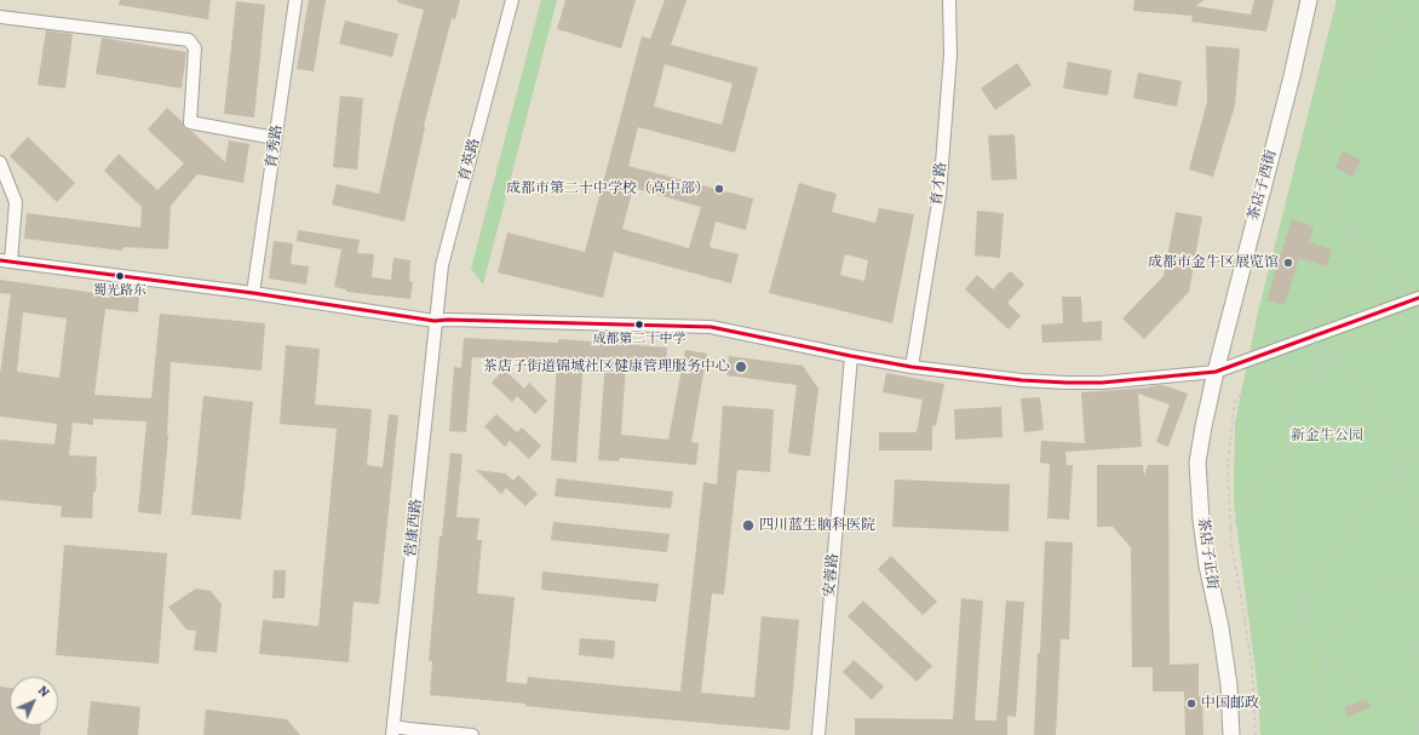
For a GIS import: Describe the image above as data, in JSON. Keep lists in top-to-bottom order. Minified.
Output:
{"streets":{"main road":["茶店子西街","茶店子正街"],"street":["育秀路","育英路","育才路","营康西路","安蓉路"]},"crossings":[["育英路","营康西路"],["茶店子西街","茶店子正街"]],"parks":["新金牛公园"],"places":["成都市第二十中学校（高中部）","成都市金牛区展览馆","蜀光路东","成都第二十中学","茶店子街道锦城社区健康管理服务中心","四川蓝生脑科医院","中国邮政"],"north":"top right"}
